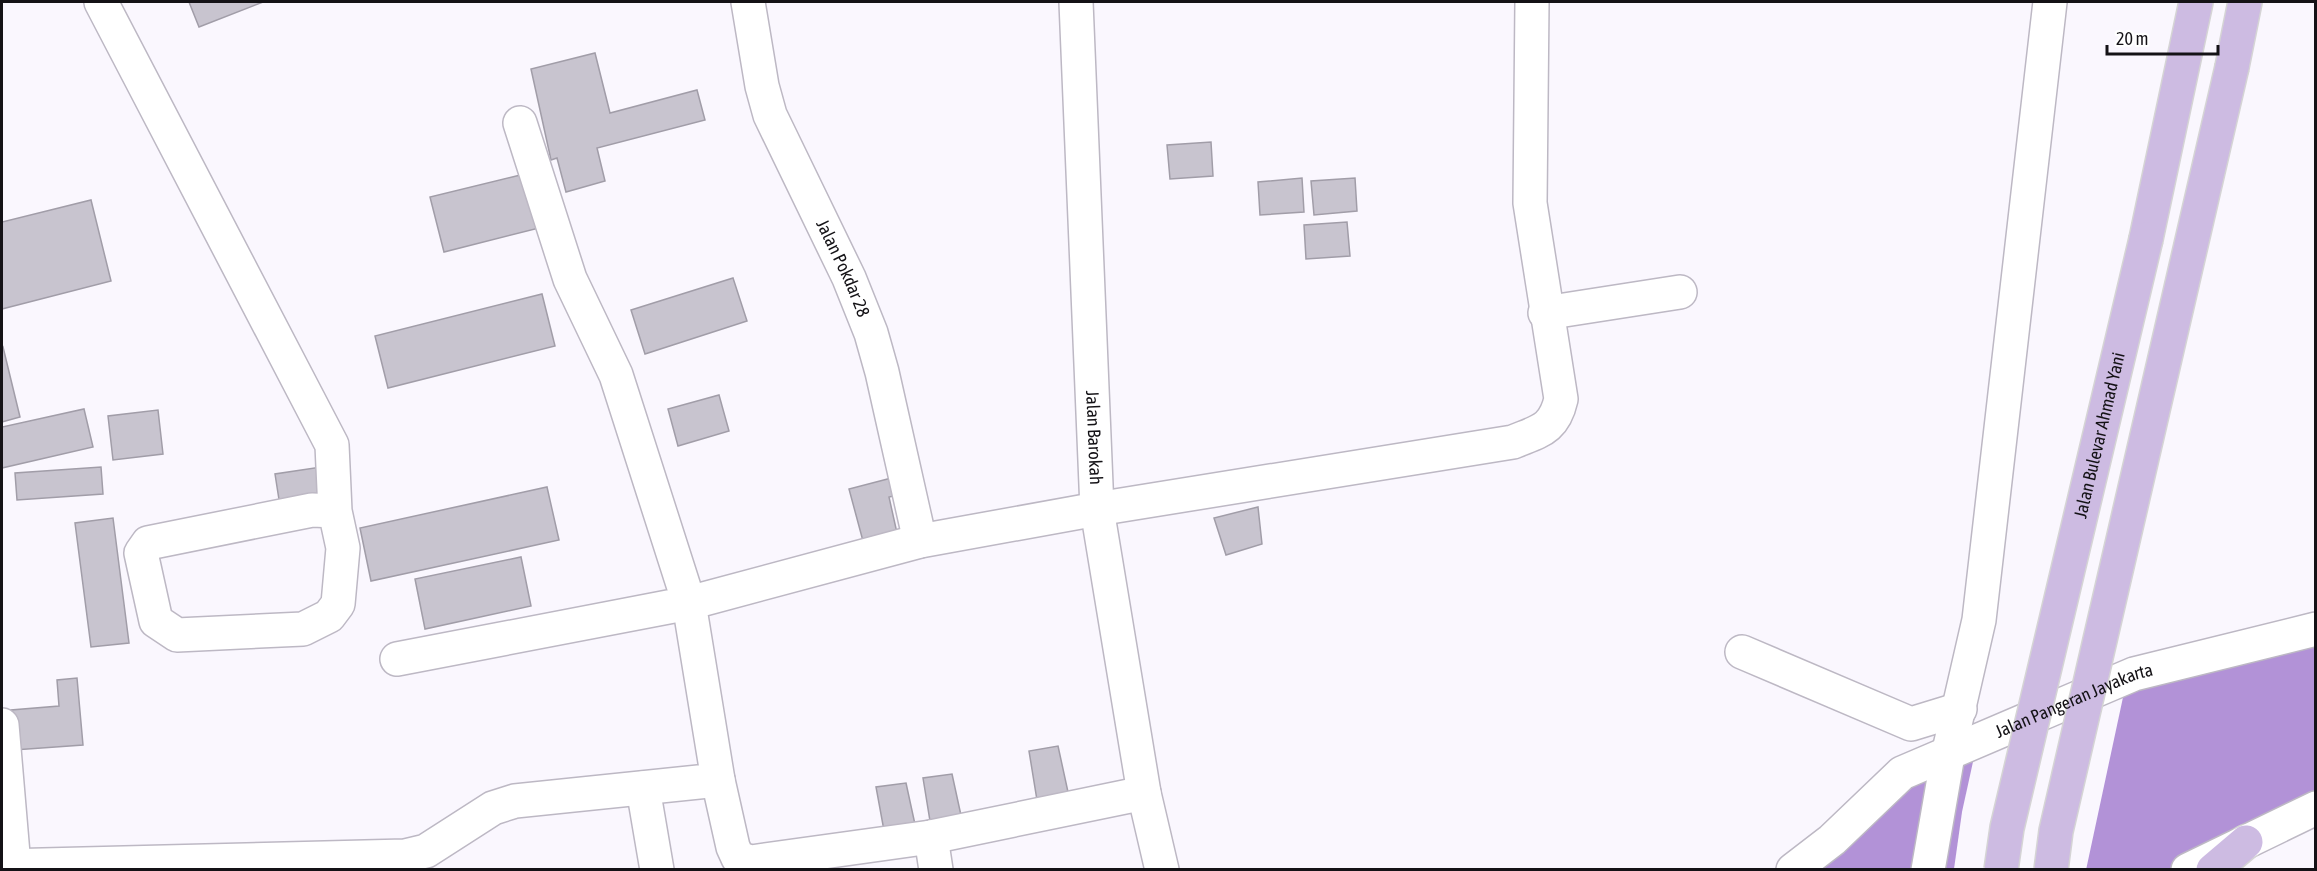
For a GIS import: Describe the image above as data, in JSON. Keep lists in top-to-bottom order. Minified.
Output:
{"streets":{"main road":["Jalan Bulevar Ahmad Yani"],"street":["Jalan Pokdar 28","Jalan Barokah","Jalan Pangeran Jayakarta"]},"scale_bar":"20 m"}
